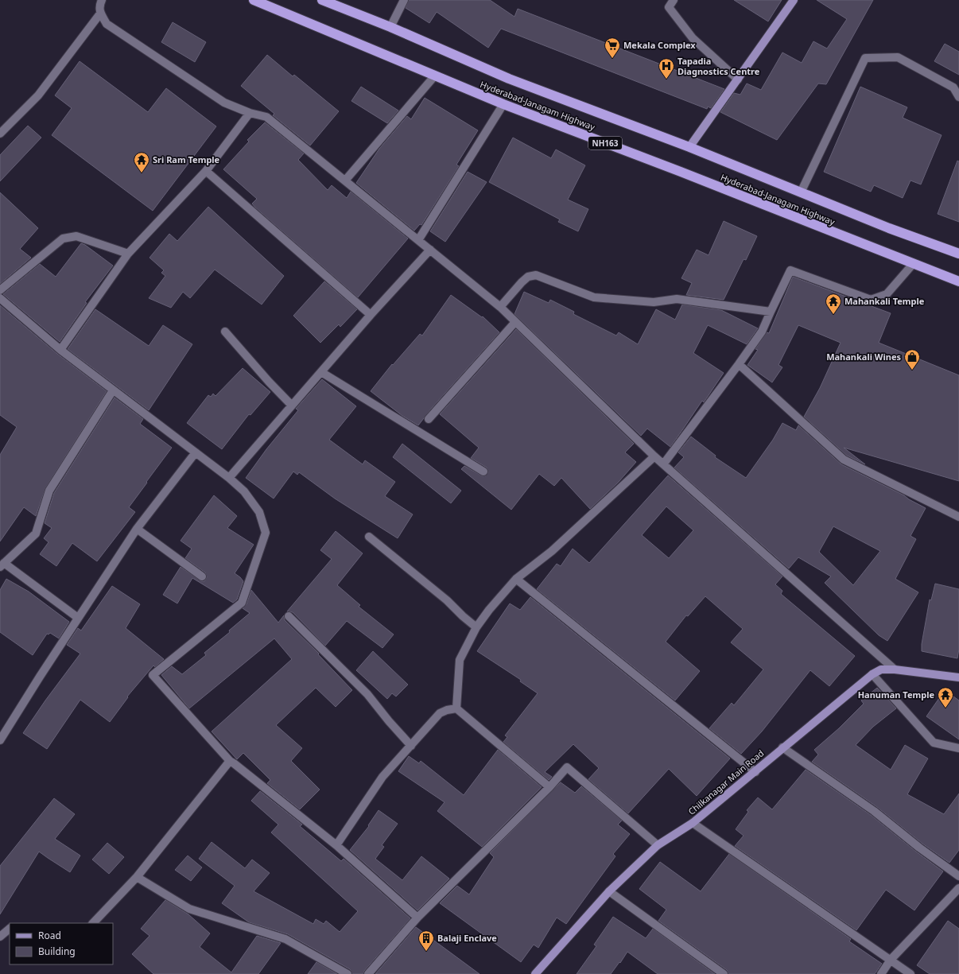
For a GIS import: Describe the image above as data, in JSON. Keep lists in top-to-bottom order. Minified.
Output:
{"streets":{"highway":["Hyderabad-Janagam Highway","NH163"],"main road":["Chilkanagar Main Road"]},"places":{"supermarket":["Mekala Complex"],"hospital":["Tapadia Diagnostics Centre"],"temple":["Sri Ram Temple","Mahankali Temple","Hanuman Temple"],"shop":["Mahankali Wines"],"building":["Balaji Enclave"]},"legend":["Road","Building"]}
